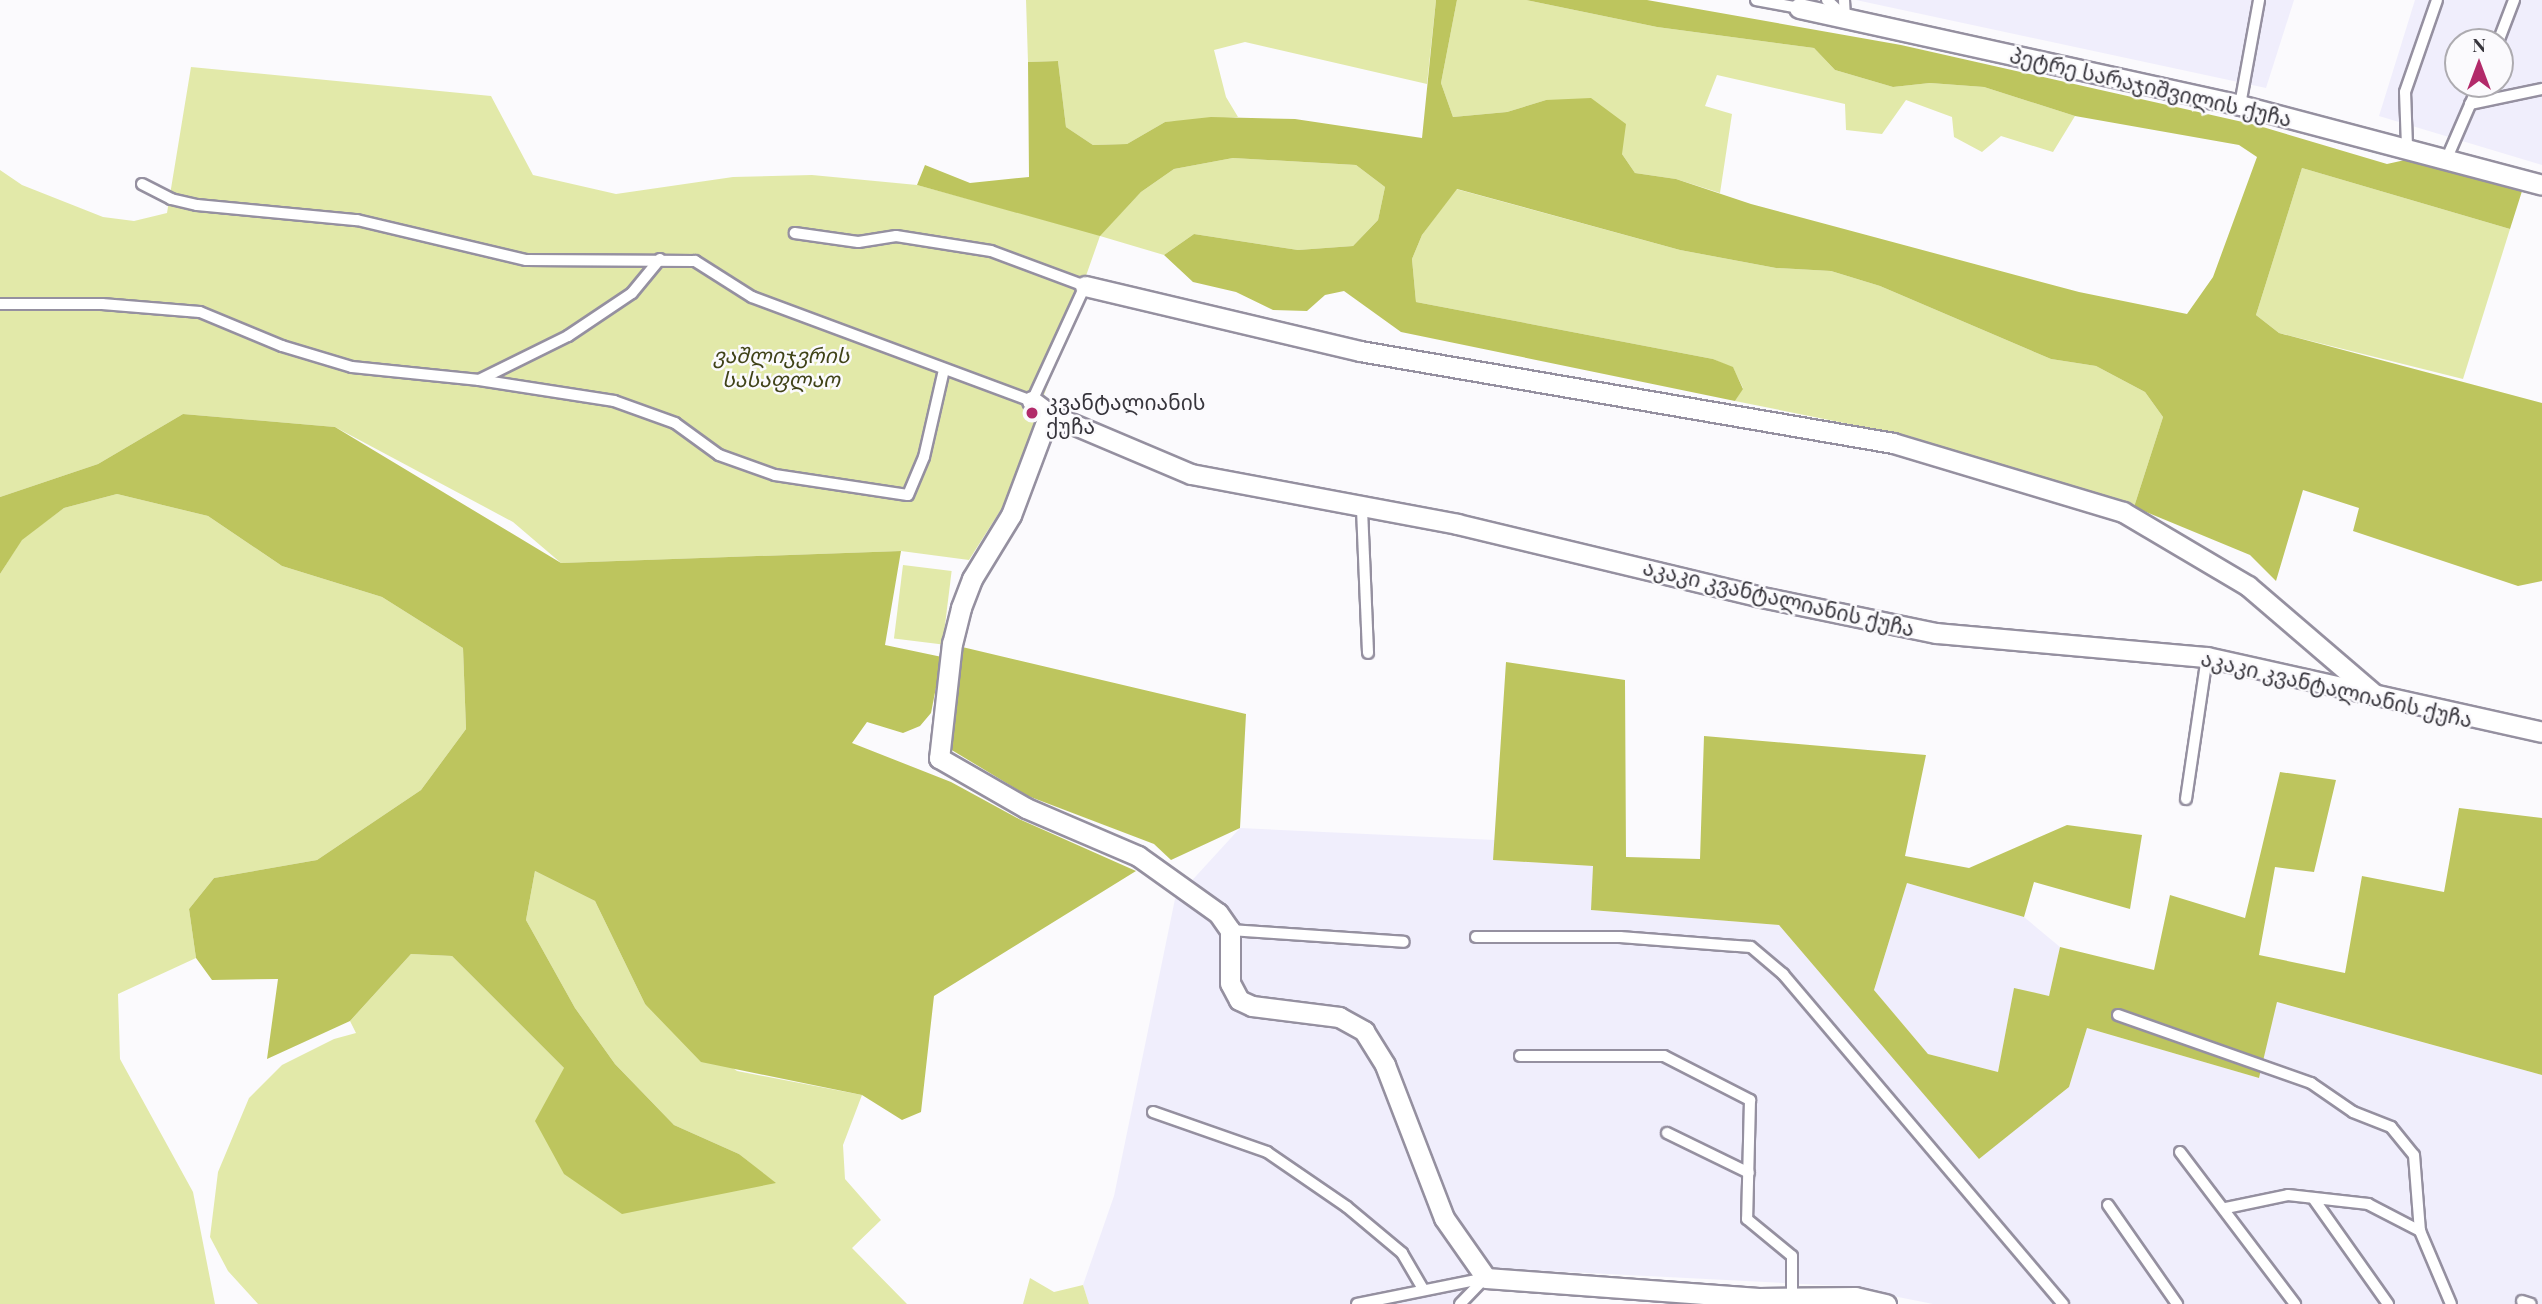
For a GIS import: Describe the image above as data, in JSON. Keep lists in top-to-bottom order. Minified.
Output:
{"streets":{"street":["პეტრე სარაჯიშვილის ქუჩა","აკაკი კვანტალიანის ქუჩა"]},"parks":["ვაშლიჯვრის სასაფლაო"],"places":["კვანტალიანის ქუჩა"],"north":"top"}
